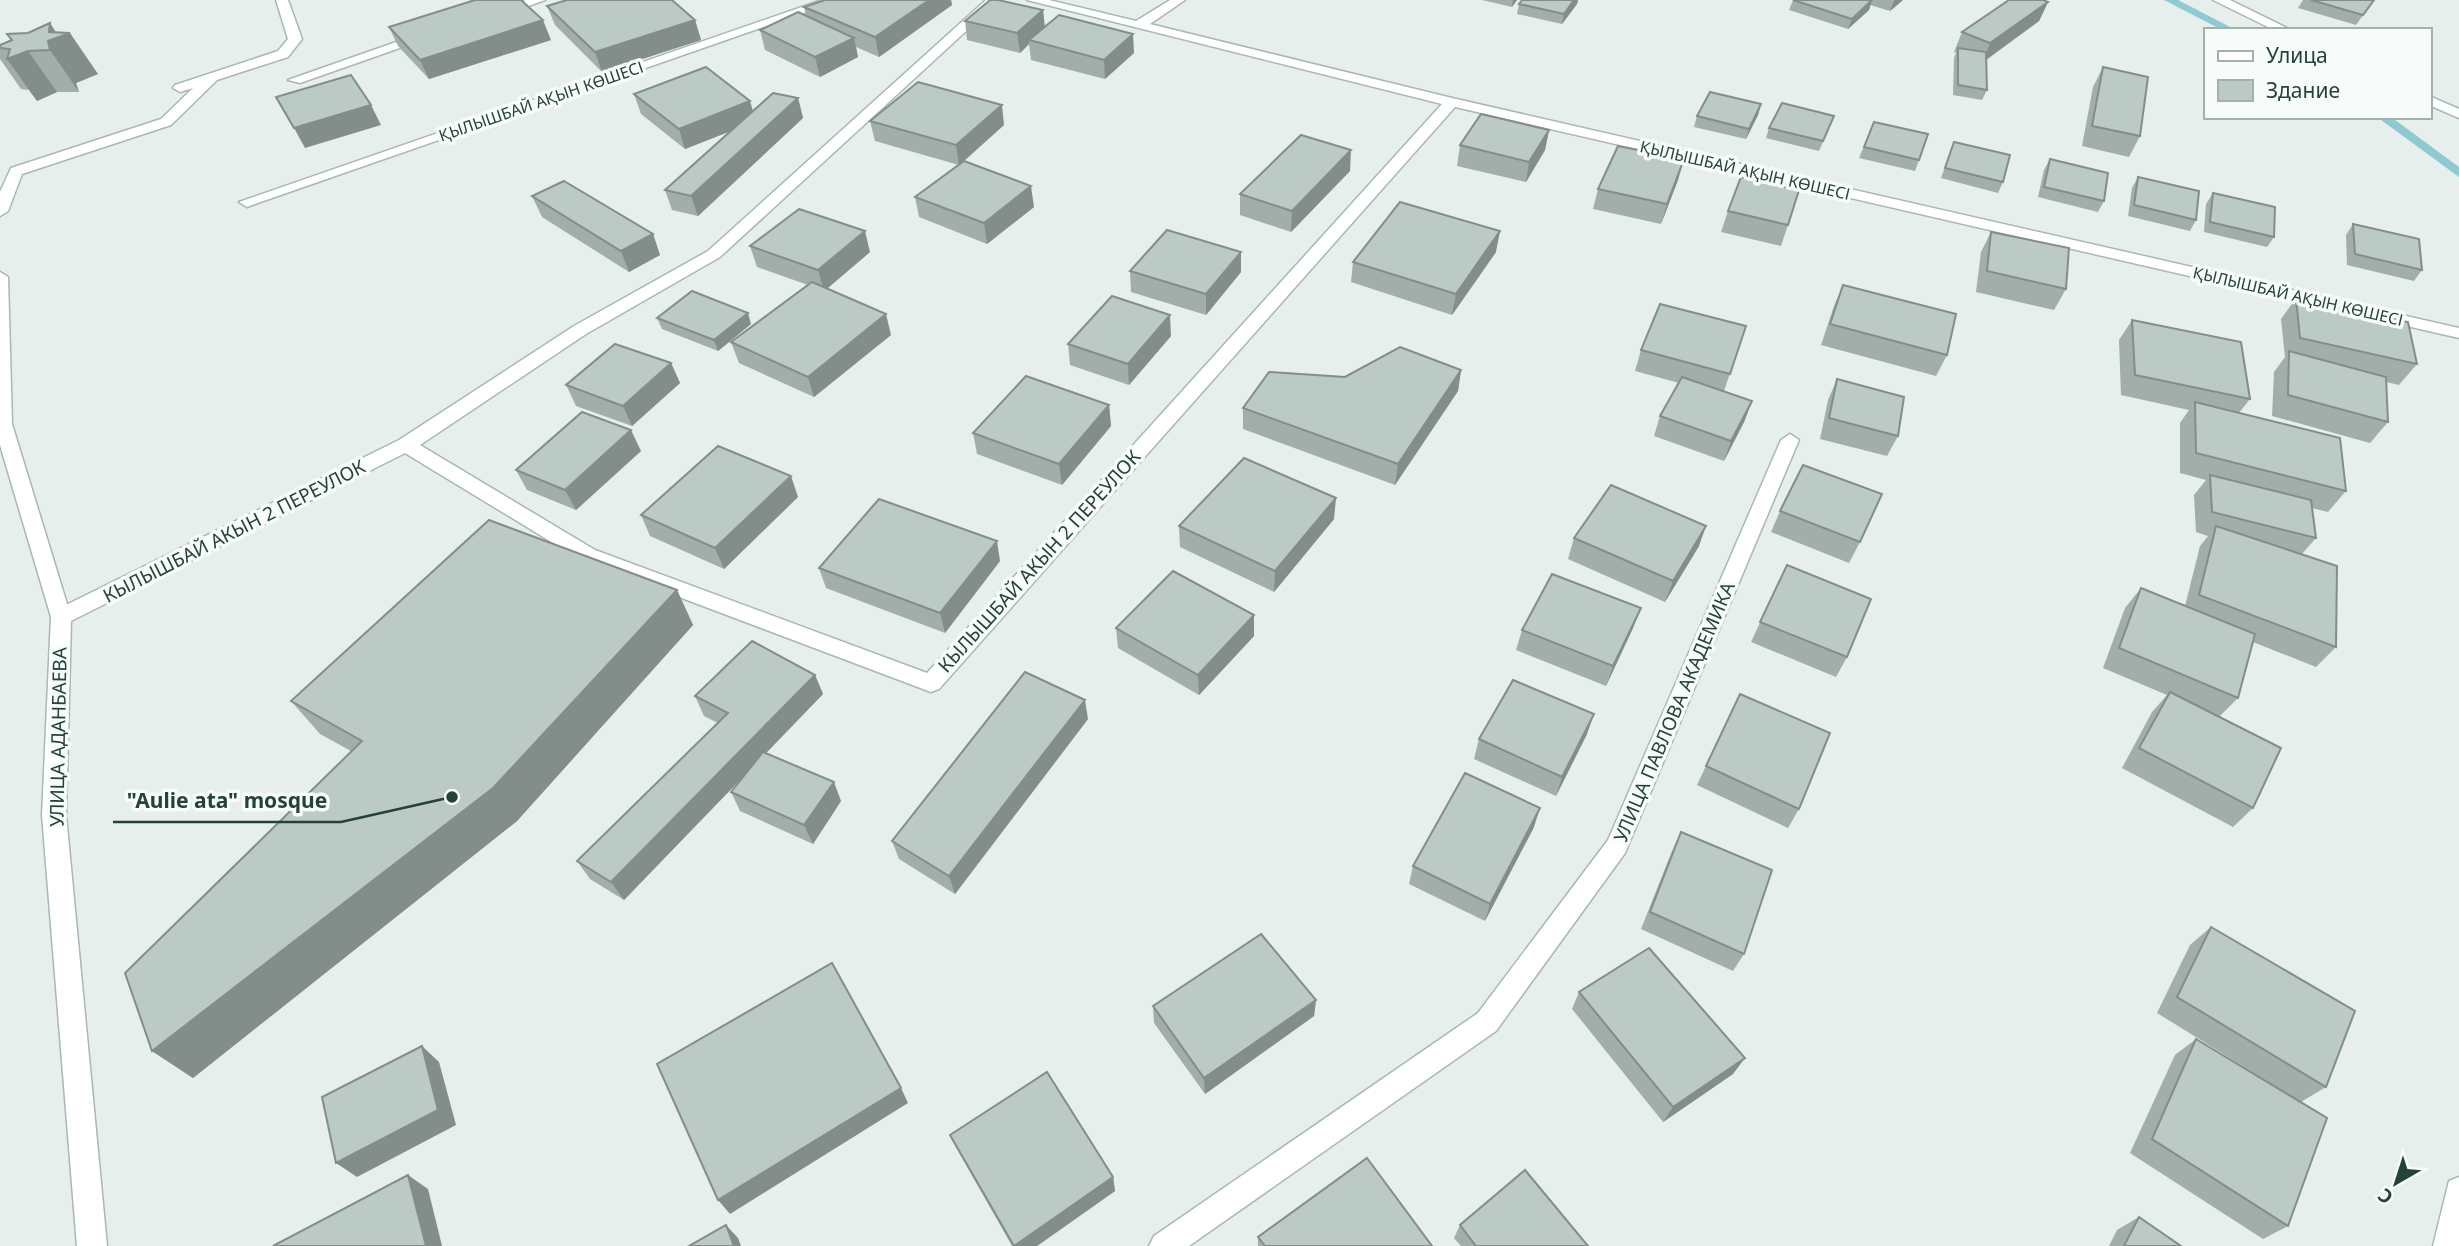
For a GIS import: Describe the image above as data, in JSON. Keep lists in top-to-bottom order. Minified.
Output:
{"streets":{"street":["ҚЫЛЫШБАЙ АҚЫН КӨШЕСІ","КЫЛЫШБАЙ АКЫН 2 ПЕРЕУЛОК","УЛИЦА ПАВЛОВА АКАДЕМИКА","УЛИЦА АДАНБАЕВА"]},"crossings":[["ҚЫЛЫШБАЙ АҚЫН КӨШЕСІ","КЫЛЫШБАЙ АКЫН 2 ПЕРЕУЛОК"],["КЫЛЫШБАЙ АКЫН 2 ПЕРЕУЛОК","УЛИЦА АДАНБАЕВА"]],"places":["\"Aulie ata\" mosque"],"legend":["Улица","Здание"],"north":"bottom left"}
